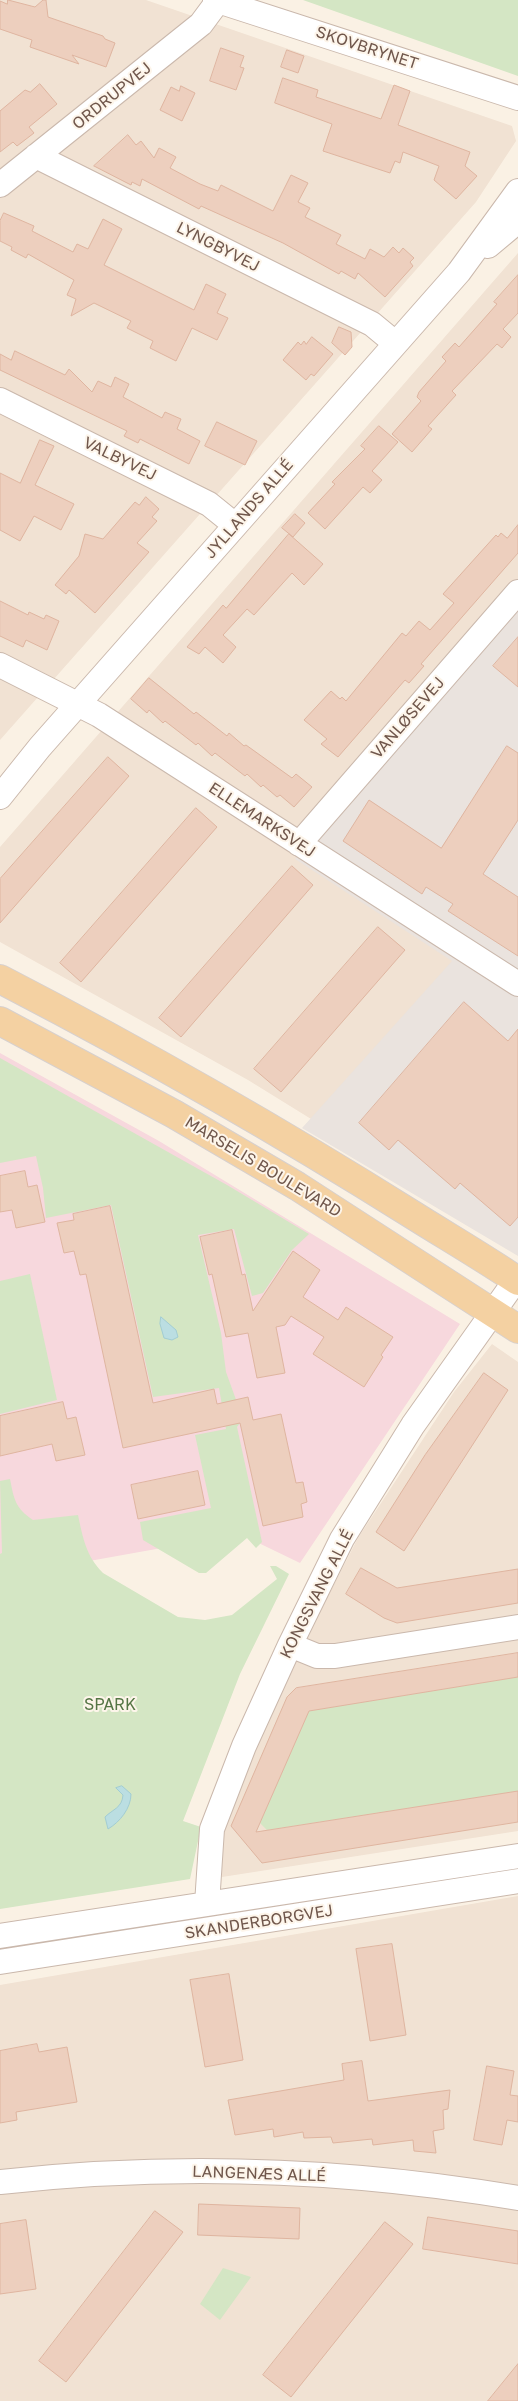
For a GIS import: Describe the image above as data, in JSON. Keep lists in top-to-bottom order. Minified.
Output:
{"streets":{"main road":["MARSELIS BOULEVARD"],"street":["SKOVBRYNET","ORDRUPVEJ","LYNGBYVEJ","VALBYVEJ","JYLLANDS ALLÉ","VANLØSEVEJ","ELLEMARKSVEJ","KONGSVANG ALLÉ","SKANDERBORGVEJ","LANGENÆS ALLÉ"]},"crossings":[["SKOVBRYNET","ORDRUPVEJ"],["ORDRUPVEJ","LYNGBYVEJ"],["LYNGBYVEJ","JYLLANDS ALLÉ"],["VALBYVEJ","JYLLANDS ALLÉ"],["JYLLANDS ALLÉ","ELLEMARKSVEJ"],["VANLØSEVEJ","ELLEMARKSVEJ"],["MARSELIS BOULEVARD","KONGSVANG ALLÉ"],["KONGSVANG ALLÉ","SKANDERBORGVEJ"]],"parks":["SPARK"]}
